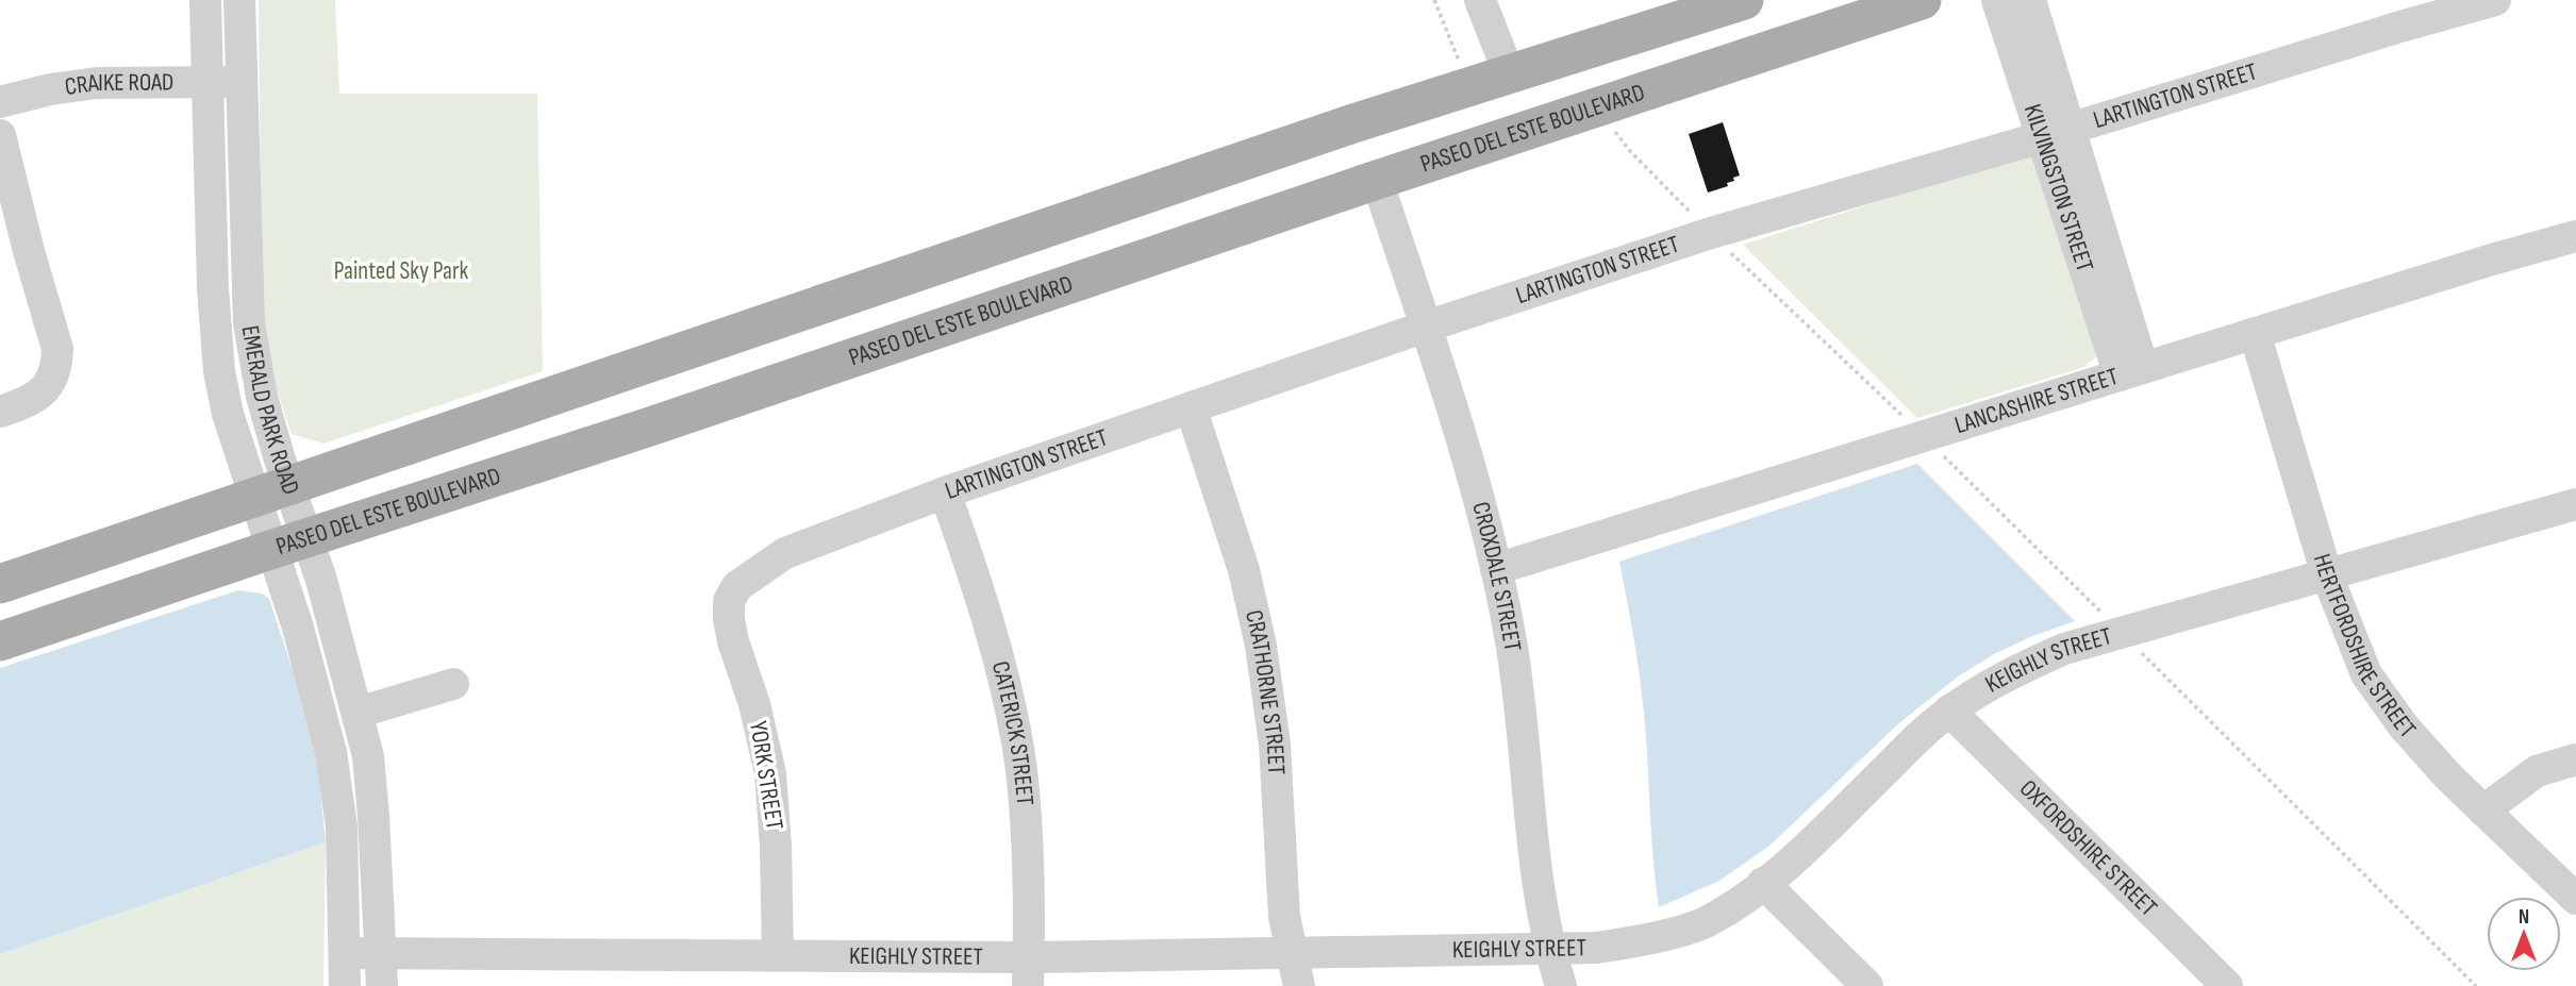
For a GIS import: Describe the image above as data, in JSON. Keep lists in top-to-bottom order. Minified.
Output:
{"streets":{"main road":["PASEO DEL ESTE BOULEVARD"],"street":["CRAIKE ROAD","LARTINGTON STREET","KILVINGSTON STREET","LANCASHIRE STREET","EMERALD PARK ROAD","CROXDALE STREET","HERTFORDSHIRE STREET","KEIGHLY STREET","CRATHORNE STREET","CATERICK STREET","YORK STREET","OXFORDSHIRE STREET"]},"crossings":[["CRAIKE ROAD","EMERALD PARK ROAD"],["LARTINGTON STREET","KILVINGSTON STREET"],["LARTINGTON STREET","CROXDALE STREET"],["LARTINGTON STREET","CRATHORNE STREET"],["LARTINGTON STREET","CATERICK STREET"],["LARTINGTON STREET","YORK STREET"],["PASEO DEL ESTE BOULEVARD","EMERALD PARK ROAD"],["PASEO DEL ESTE BOULEVARD","CROXDALE STREET"],["KILVINGSTON STREET","LANCASHIRE STREET"],["LANCASHIRE STREET","CROXDALE STREET"],["LANCASHIRE STREET","HERTFORDSHIRE STREET"],["EMERALD PARK ROAD","KEIGHLY STREET"],["CROXDALE STREET","KEIGHLY STREET"],["HERTFORDSHIRE STREET","KEIGHLY STREET"],["KEIGHLY STREET","CRATHORNE STREET"],["KEIGHLY STREET","CATERICK STREET"],["KEIGHLY STREET","YORK STREET"],["KEIGHLY STREET","OXFORDSHIRE STREET"]],"parks":["Painted Sky Park"],"north":"top"}
